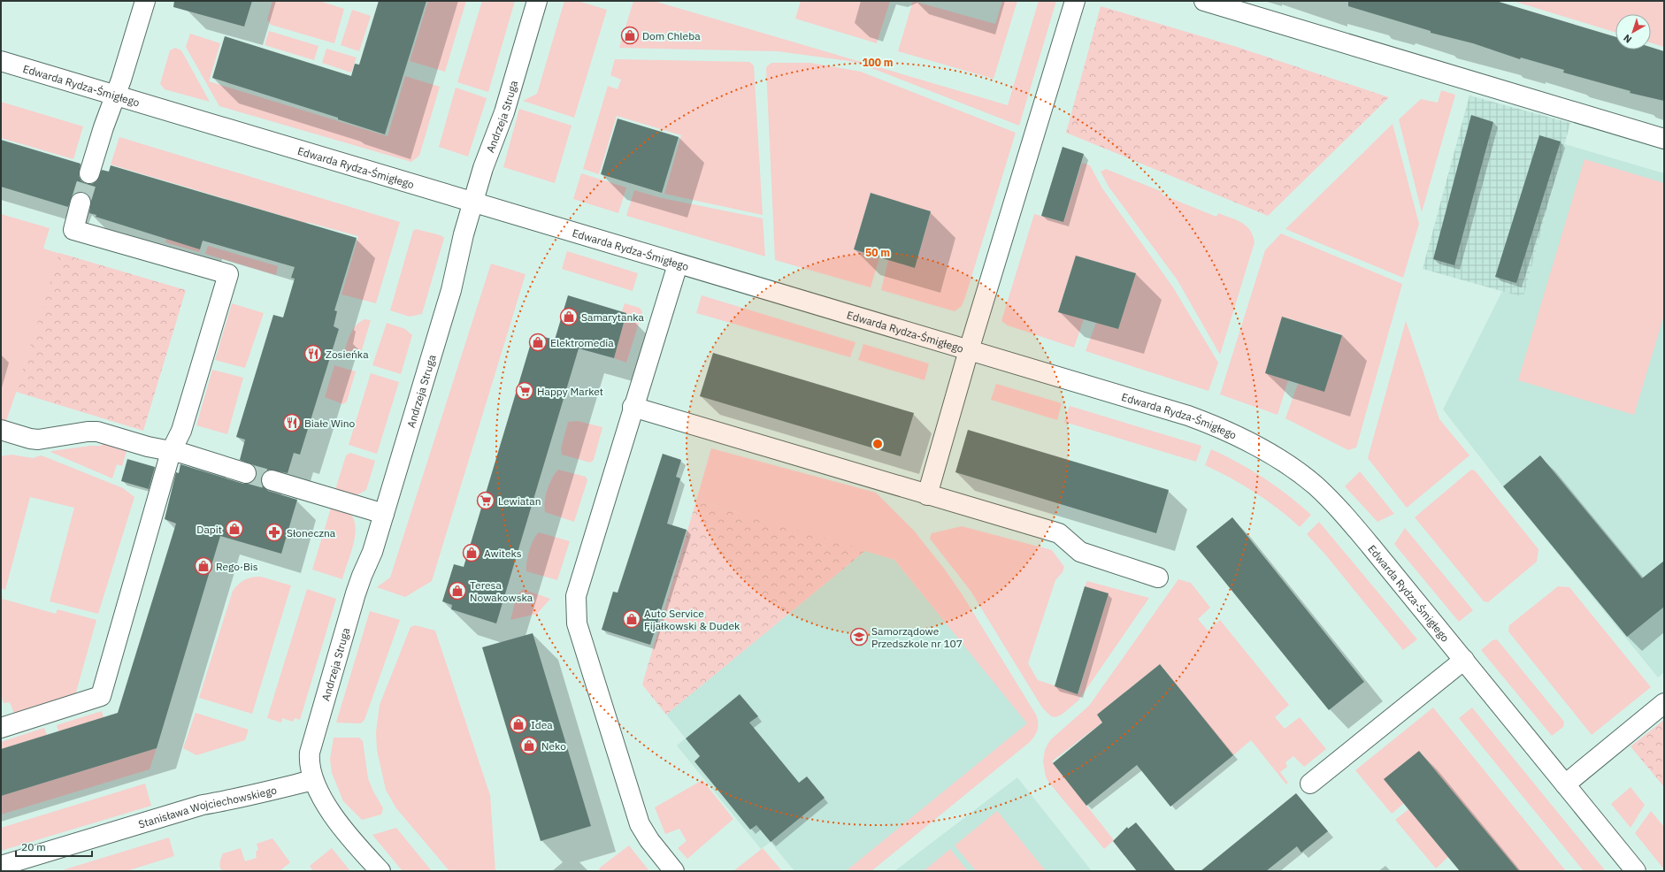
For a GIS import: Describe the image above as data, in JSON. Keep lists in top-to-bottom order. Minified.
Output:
{"streets":{"street":["Edwarda Rydza-Śmigłego","Andrzeja Struga","Stanisława Wojciechowskiego"]},"crossings":[["Edwarda Rydza-Śmigłego","Andrzeja Struga"],["Andrzeja Struga","Stanisława Wojciechowskiego"]],"places":{"shop":["Dom Chleba","Samarytanka","Elektromedia","Dapit","Awiteks","Rego·Bis","Teresa Nowakowska","Auto Service Fijałkowski & Dudek","Idea","Neko"],"restaurant":["Zosieńka","Białe Wino"],"supermarket":["Happy Market","Lewiatan"],"pharmacy":["Słoneczna"],"school or university":["Samorządowe Przedszkole nr 107"]},"scale_bar":"20 m","north":"bottom left","rings":["100 m","50 m"]}
